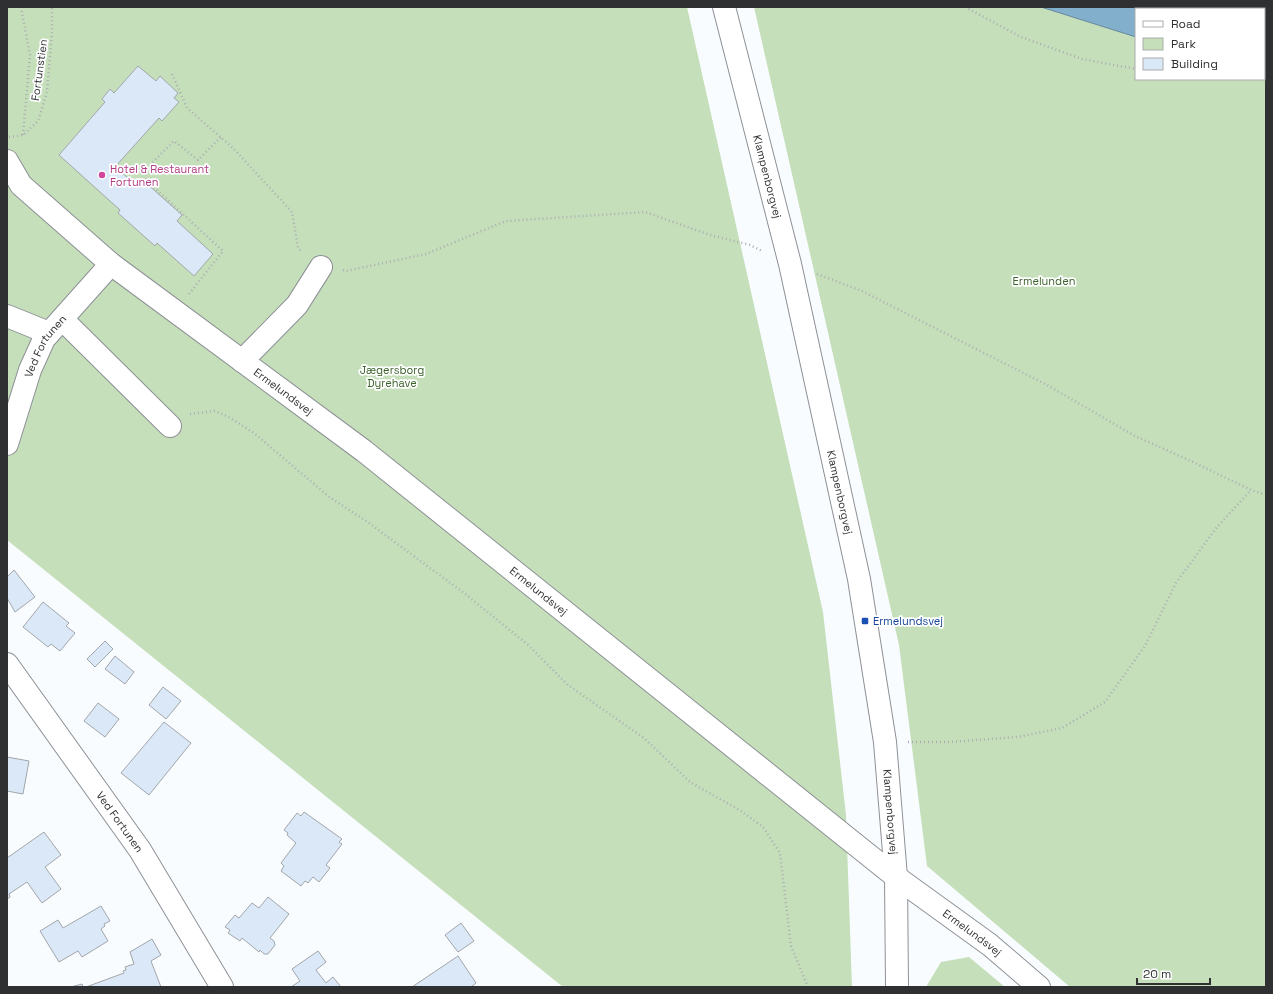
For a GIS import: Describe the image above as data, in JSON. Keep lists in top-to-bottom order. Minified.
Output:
{"streets":{"street":["Klampenborgvej","Ved Fortunen","Ermelundsvej"],"path":["Fortunstien"]},"crossings":[["Klampenborgvej","Ermelundsvej"]],"parks":["Ermelunden","Jægersborg Dyrehave"],"places":{"other":["Hotel & Restaurant Fortunen"],"transit":["Ermelundsvej"]},"legend":["Road","Park","Building"],"scale_bar":"20 m"}
